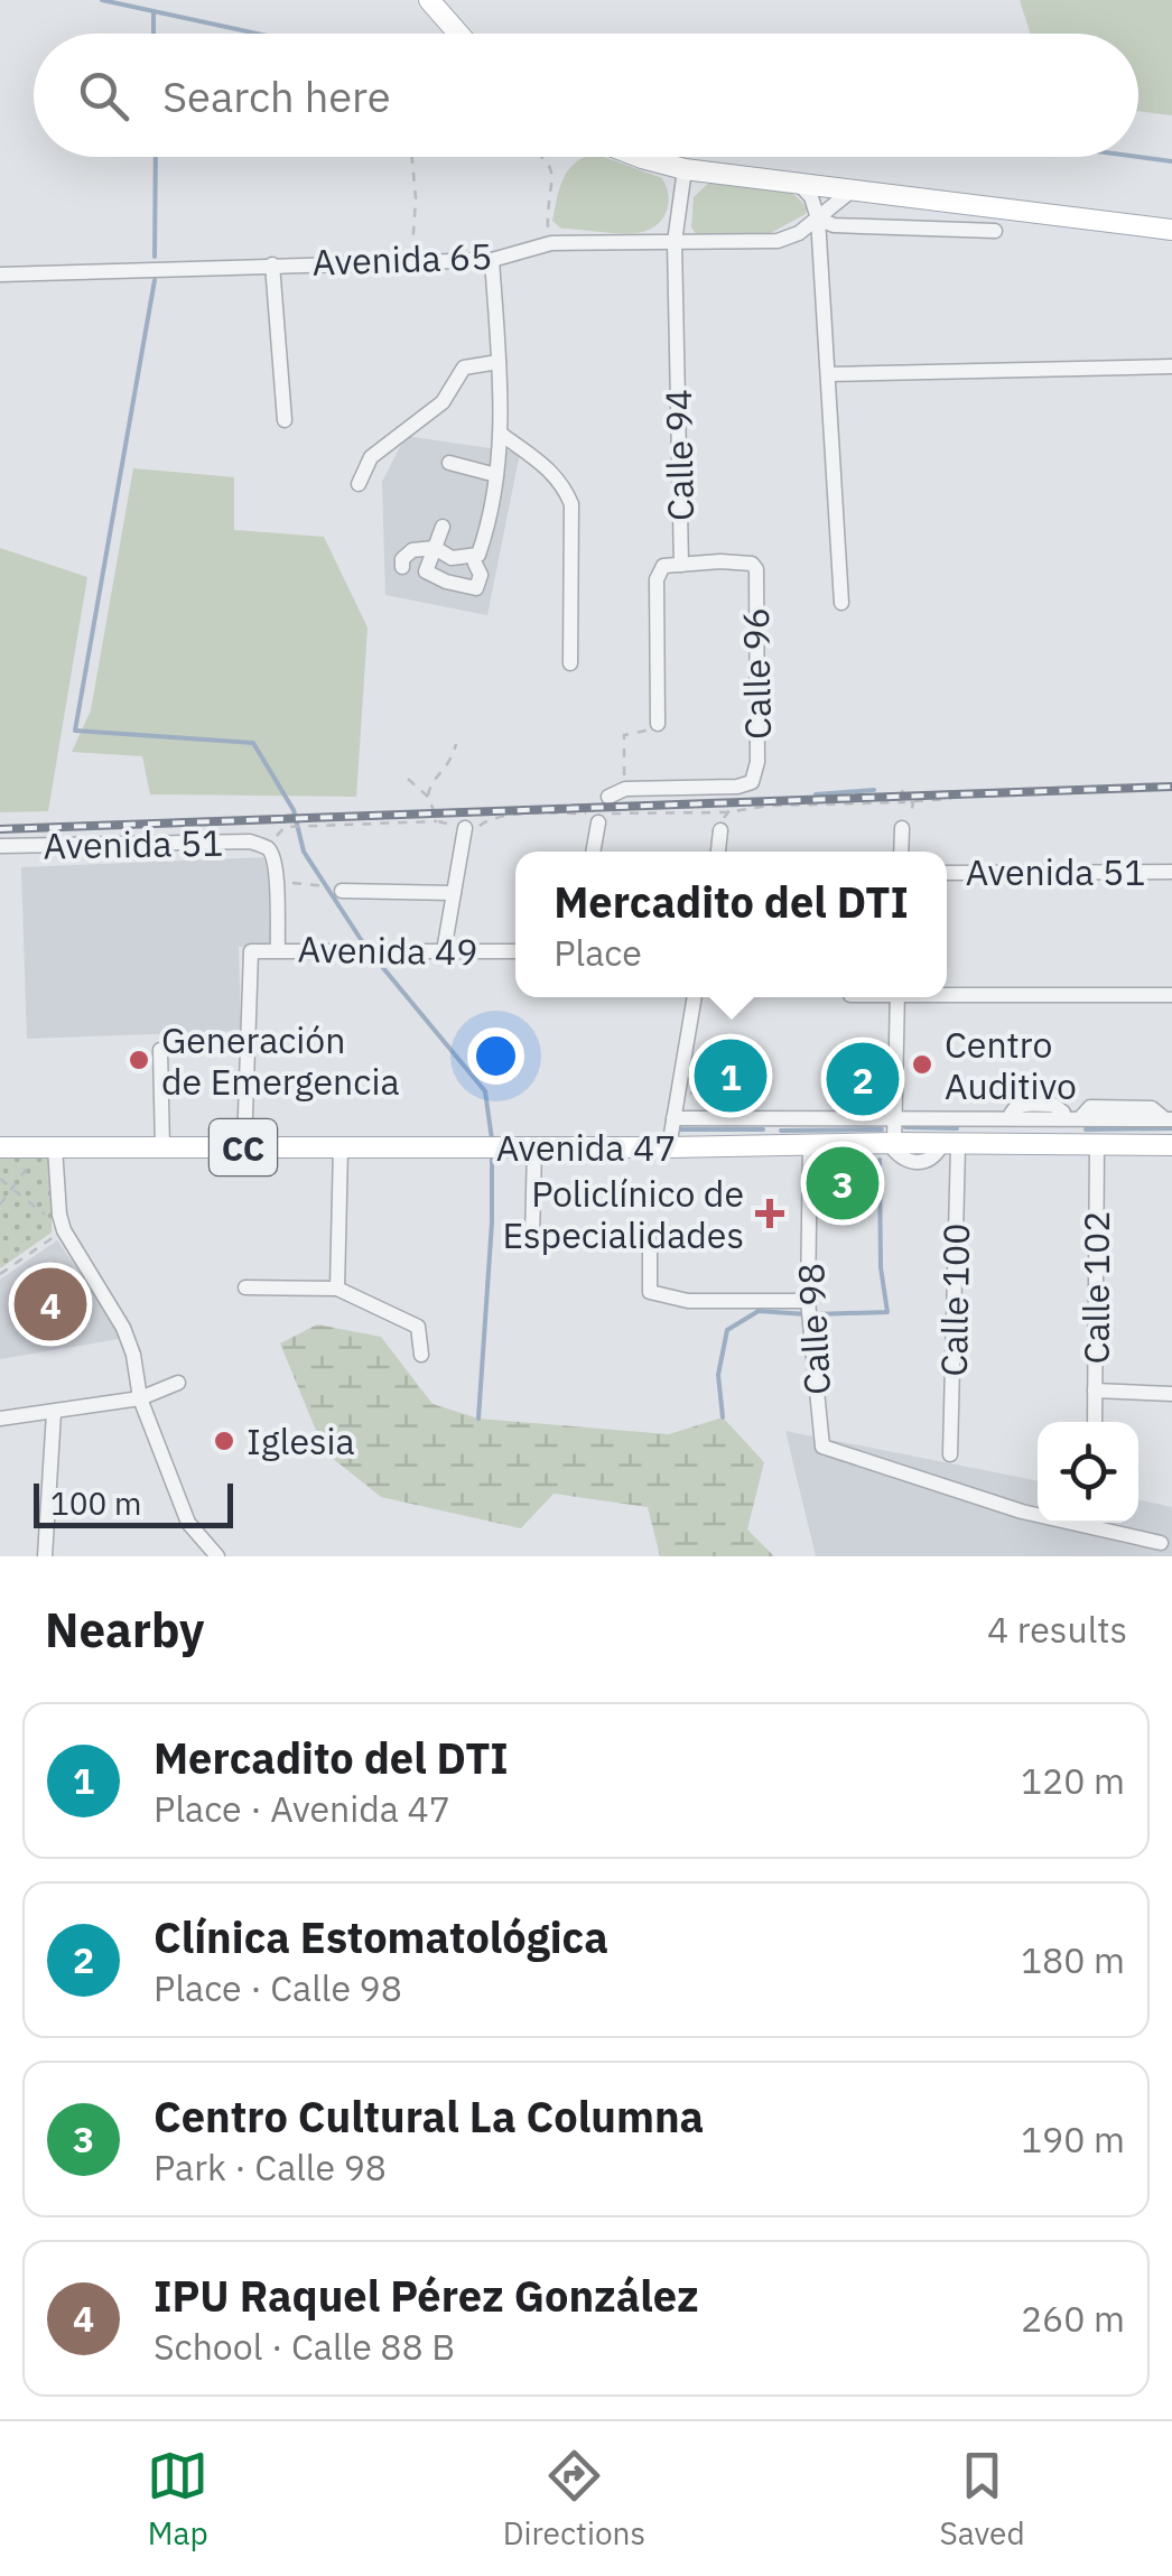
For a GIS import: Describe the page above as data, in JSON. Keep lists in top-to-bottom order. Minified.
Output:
{"streets":{"main road":["CC","Avenida 47"],"street":["Avenida 65","Calle 94","Calle 96","Avenida 51","Avenida 49","Calle 102","Calle 100","Calle 98"]},"crossings":[["Avenida 65","Calle 94"],["Calle 94","Calle 96"],["Avenida 49","Avenida 47"],["Avenida 47","Calle 102"],["Avenida 47","Calle 100"],["Avenida 47","Calle 98"]],"places":{"other":["Generación de Emergencia","Centro Auditivo","Iglesia"],"health":["Policlínico de Especialidades"]},"scale_bar":"100 m","page":{"search":"Search here","popup":["Mercadito del DTI","Place"],"pins":["1","2","3","4"],"scale":"100 m","heading":["Nearby","4 results"],"list":[{"mark":"1","name":"Mercadito del DTI","note":"Place · Avenida 47","value":"120 m"},{"mark":"2","name":"Clínica Estomatológica","note":"Place · Calle 98","value":"180 m"},{"mark":"3","name":"Centro Cultural La Columna","note":"Park · Calle 98","value":"190 m"},{"mark":"4","name":"IPU Raquel Pérez González","note":"School · Calle 88 B","value":"260 m"}],"nav":["Map","Directions","Saved"]}}
